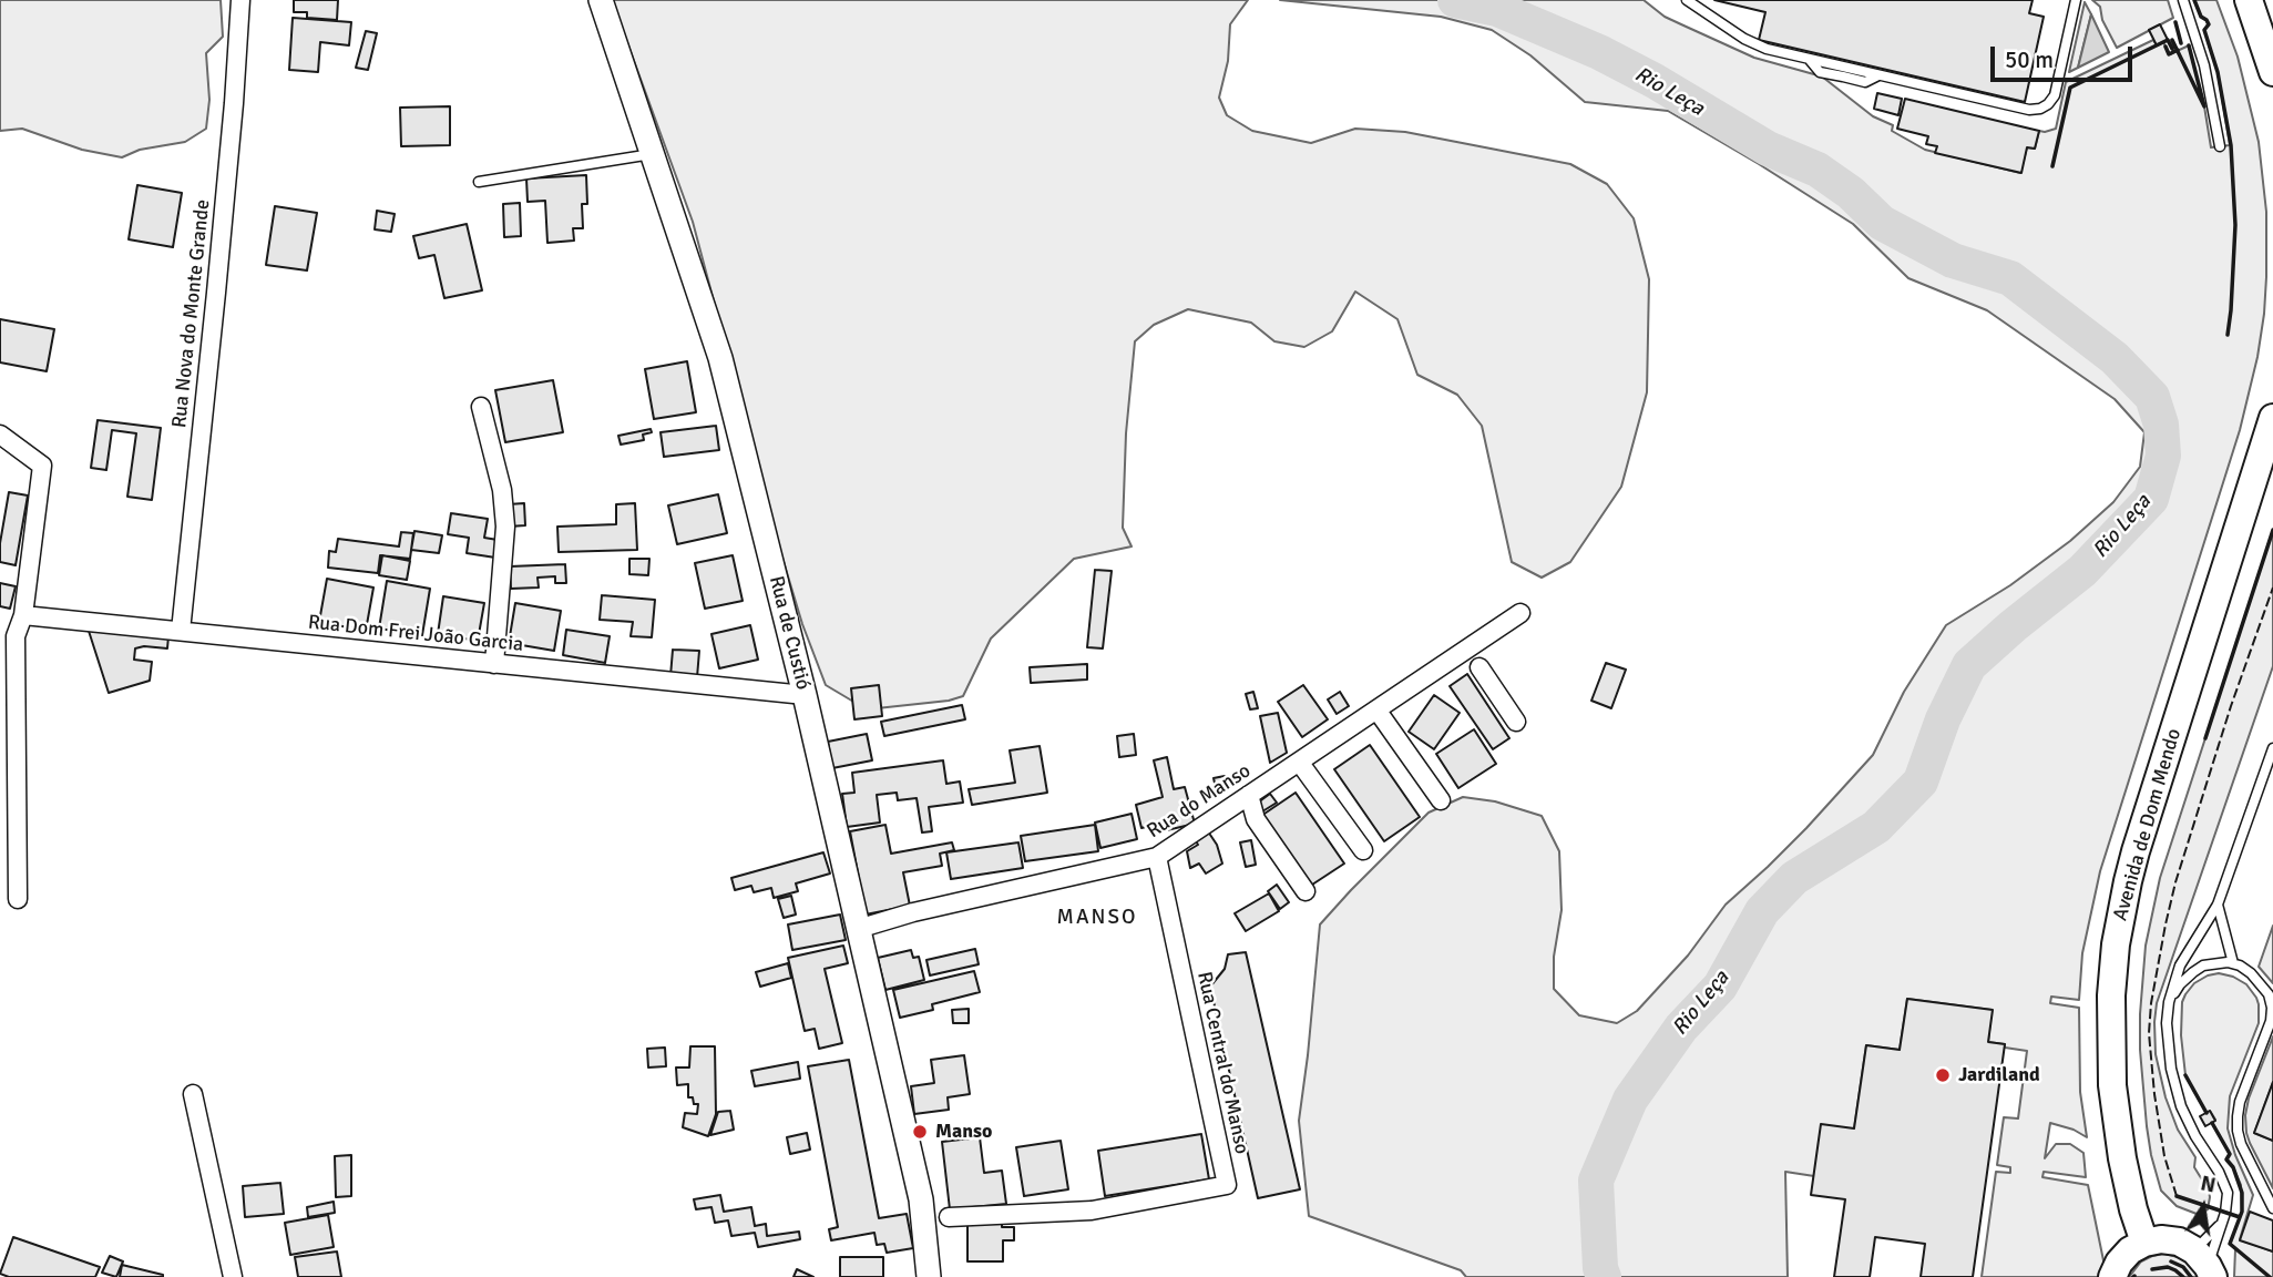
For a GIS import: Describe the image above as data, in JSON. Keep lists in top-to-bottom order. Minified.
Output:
{"streets":{"main road":["Rua de Custió","Avenida de Dom Mendo"],"street":["Rua Nova do Monte Grande","Rua Dom Frei João Garcia","Rua do Manso","Rua Central do Manso"]},"crossings":[["Rua Nova do Monte Grande","Rua Dom Frei João Garcia"],["Rua de Custió","Rua Dom Frei João Garcia"],["Rua de Custió","Rua do Manso"],["Rua do Manso","Rua Central do Manso"]],"districts":["MANSO"],"water":["Rio Leça"],"places":["Jardiland","Manso"],"scale_bar":"50 m","north":"top"}
